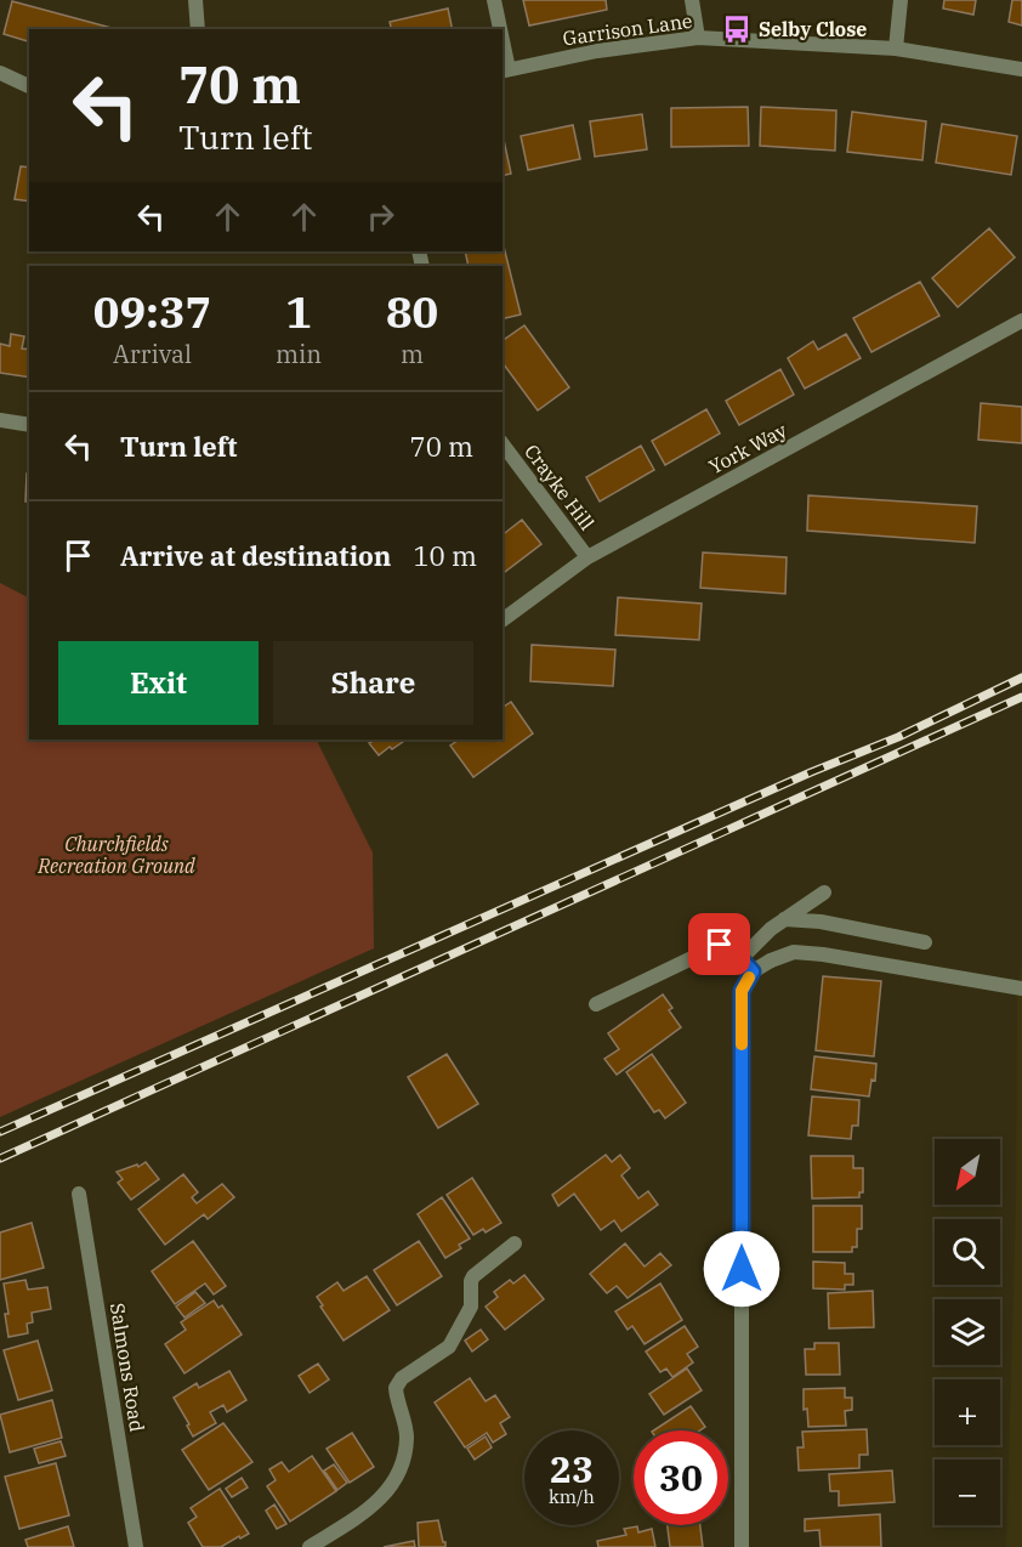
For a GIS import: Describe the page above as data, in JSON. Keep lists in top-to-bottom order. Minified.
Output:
{"streets":{"street":["Garrison Lane","York Way","Crayke Hill","Salmons Road"]},"crossings":[["York Way","Crayke Hill"]],"parks":["Churchfields Recreation Ground"],"places":{"bus stop":["Selby Close"]},"north":"bottom left","page":{"turn":["70 m","Turn left"],"eta":["09:37","Arrival","1","min","80","m"],"list":[{"name":"Turn left","value":"70 m"},{"name":"Arrive at destination","value":"10 m"}],"buttons":["Exit","Share"],"map_buttons":["+","−"],"speed":"23 km/h","limit":"30"}}
